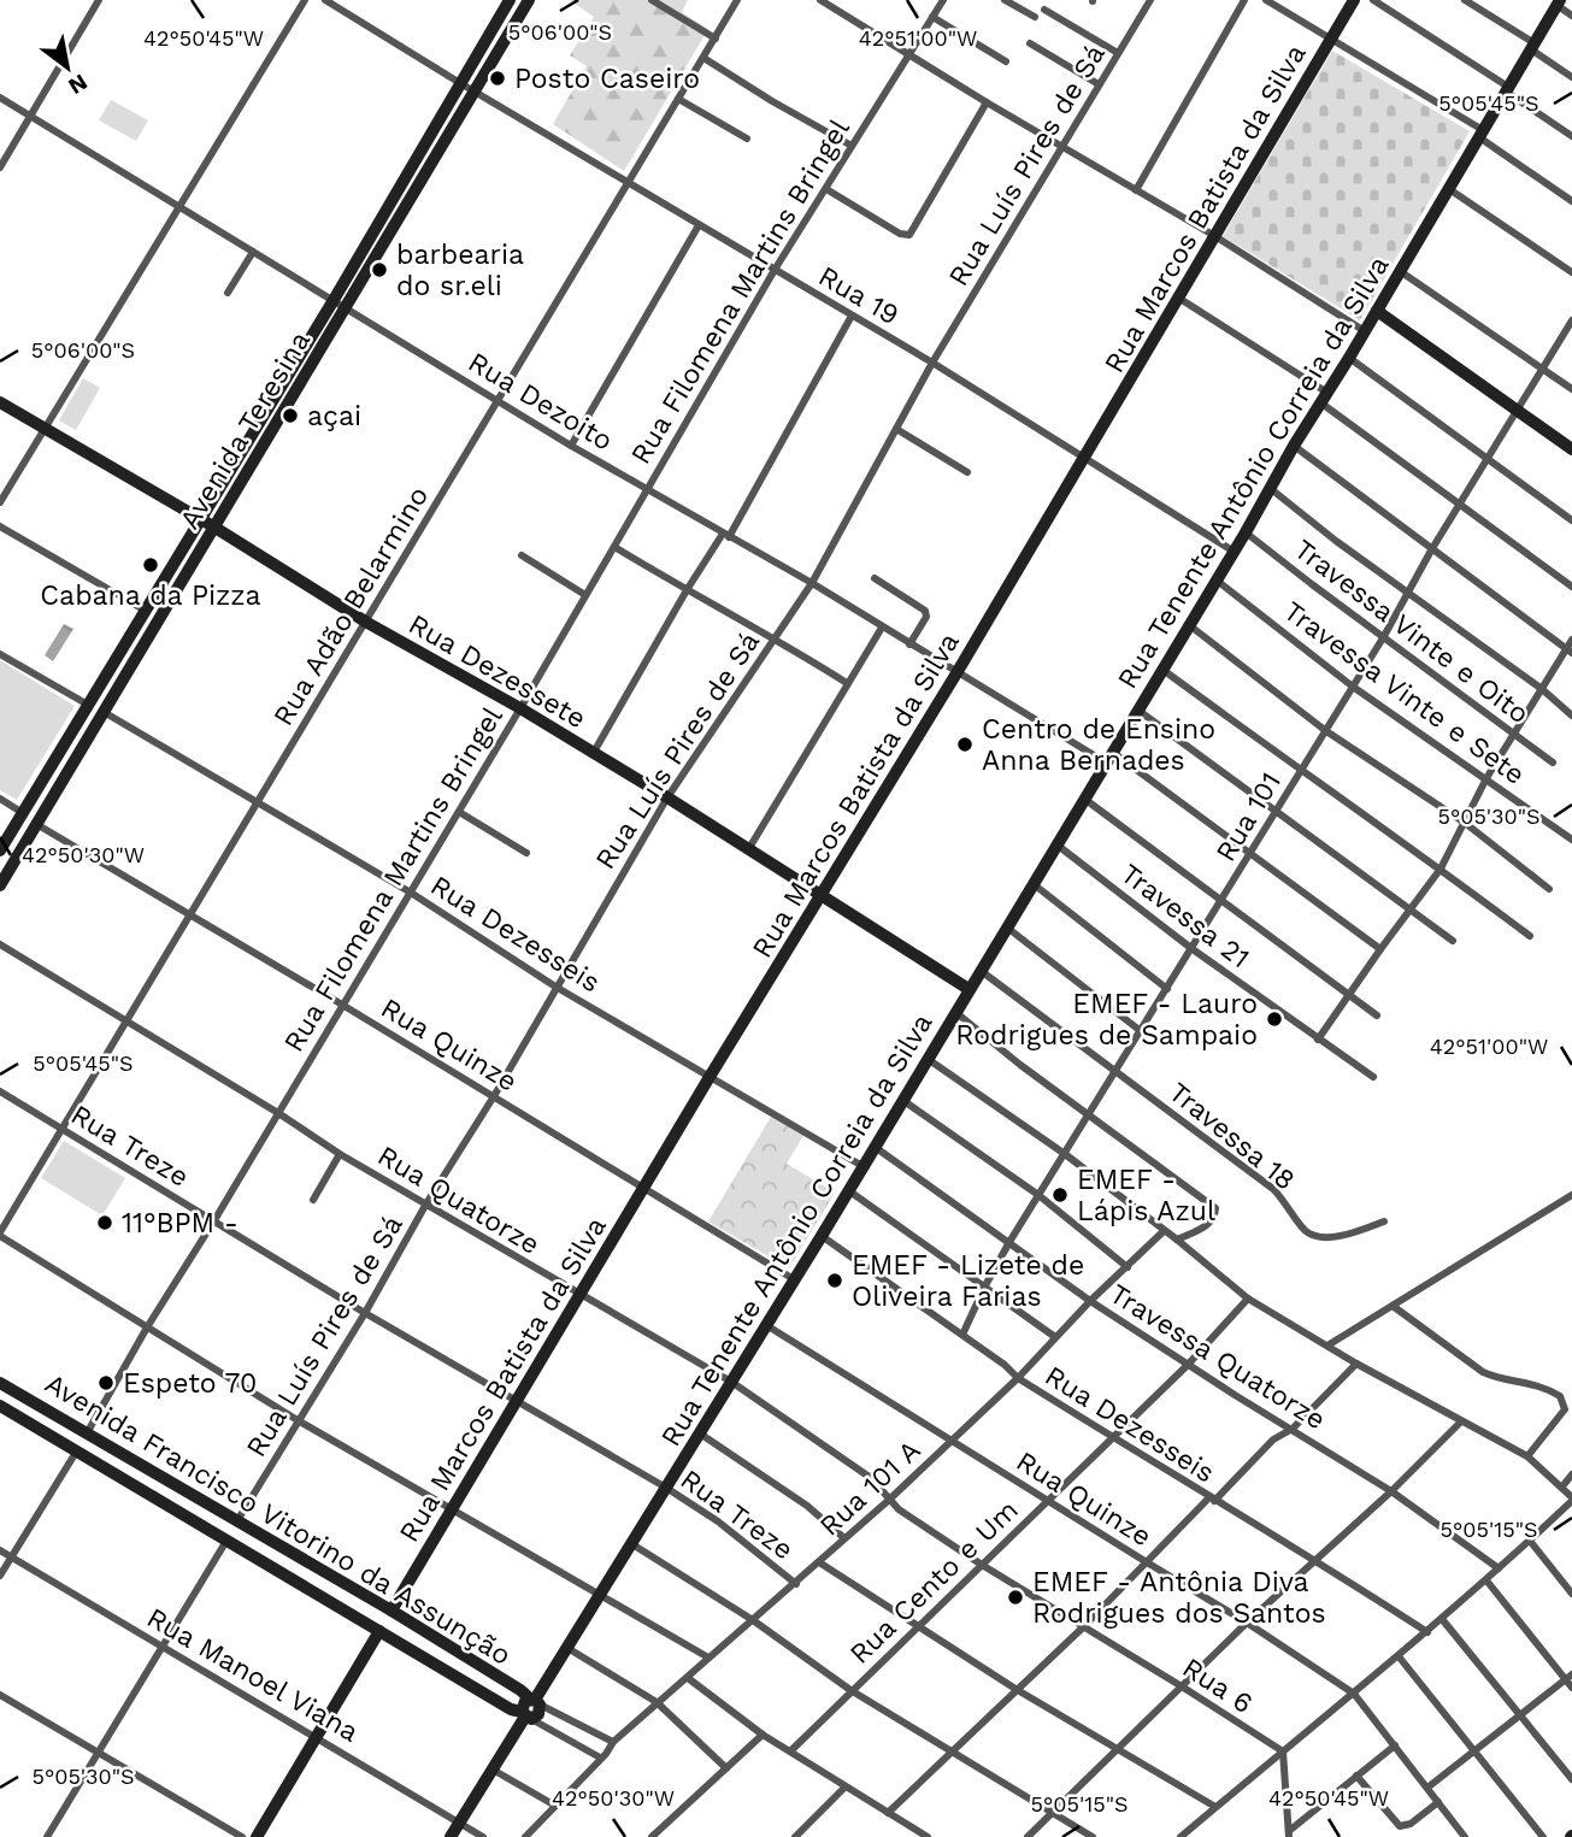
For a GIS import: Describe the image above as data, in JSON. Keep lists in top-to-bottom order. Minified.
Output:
{"streets":{"main road":["Rua Marcos Batista da Silva","Avenida Teresina","Rua Tenente Antônio Correia da Silva","Rua Dezessete","Avenida Francisco Vitorino da Assunção"],"street":["Rua Luís Pires de Sá","Rua Filomena Martins Bringel","Rua 19","Rua Dezoito","Rua Adão Belarmino","Travessa Vinte e Oito","Travessa Vinte e Sete","Rua 101","Travessa 21","Rua Dezesseis","Rua Quinze","Travessa 18","Rua Treze","Rua Quatorze","Travessa Quatorze","Rua 101 A","Rua Cento e Um","Rua Manoel Viana","Rua 6"]},"crossings":[["Rua Luís Pires de Sá","Rua 19"],["Rua Luís Pires de Sá","Rua Dezoito"],["Rua Luís Pires de Sá","Rua Dezessete"],["Rua Luís Pires de Sá","Rua Dezesseis"],["Rua Luís Pires de Sá","Rua Quinze"],["Rua Luís Pires de Sá","Rua Treze"],["Rua Luís Pires de Sá","Rua Quatorze"],["Rua Luís Pires de Sá","Avenida Francisco Vitorino da Assunção"],["Rua Marcos Batista da Silva","Rua 19"],["Rua Marcos Batista da Silva","Rua Dezoito"],["Rua Marcos Batista da Silva","Rua Dezessete"],["Rua Marcos Batista da Silva","Rua Dezesseis"],["Rua Marcos Batista da Silva","Rua Quinze"],["Rua Marcos Batista da Silva","Rua Treze"],["Rua Marcos Batista da Silva","Rua Quatorze"],["Rua Marcos Batista da Silva","Avenida Francisco Vitorino da Assunção"],["Rua Filomena Martins Bringel","Rua 19"],["Rua Filomena Martins Bringel","Rua Dezoito"],["Rua Filomena Martins Bringel","Rua Dezessete"],["Rua Filomena Martins Bringel","Rua Dezesseis"],["Rua Filomena Martins Bringel","Rua Quinze"],["Rua Filomena Martins Bringel","Rua Treze"],["Rua Filomena Martins Bringel","Rua Quatorze"],["Rua Filomena Martins Bringel","Avenida Francisco Vitorino da Assunção"],["Rua 19","Avenida Teresina"],["Rua 19","Rua Tenente Antônio Correia da Silva"],["Rua 19","Rua Adão Belarmino"],["Rua Dezoito","Avenida Teresina"],["Rua Dezoito","Rua Tenente Antônio Correia da Silva"],["Rua Dezoito","Rua Adão Belarmino"],["Rua Dezoito","Rua 101"],["Avenida Teresina","Rua Dezessete"],["Avenida Teresina","Rua Dezesseis"],["Avenida Teresina","Rua Quinze"],["Rua Tenente Antônio Correia da Silva","Travessa Vinte e Oito"],["Rua Tenente Antônio Correia da Silva","Rua Dezessete"],["Rua Tenente Antônio Correia da Silva","Travessa Vinte e Sete"],["Rua Tenente Antônio Correia da Silva","Travessa 21"],["Rua Tenente Antônio Correia da Silva","Rua Dezesseis"],["Rua Tenente Antônio Correia da Silva","Rua Quinze"],["Rua Tenente Antônio Correia da Silva","Travessa 18"],["Rua Tenente Antônio Correia da Silva","Rua Treze"],["Rua Tenente Antônio Correia da Silva","Rua Quatorze"],["Rua Tenente Antônio Correia da Silva","Travessa Quatorze"],["Rua Tenente Antônio Correia da Silva","Avenida Francisco Vitorino da Assunção"],["Rua Tenente Antônio Correia da Silva","Rua Manoel Viana"],["Rua Adão Belarmino","Rua Dezessete"],["Rua Adão Belarmino","Rua Dezesseis"],["Rua Adão Belarmino","Rua Quinze"],["Rua Adão Belarmino","Rua Treze"],["Rua Adão Belarmino","Rua Quatorze"],["Travessa Vinte e Oito","Rua 101"],["Travessa Vinte e Sete","Rua 101"],["Rua 101","Travessa 21"],["Rua 101","Rua Dezesseis"],["Rua 101","Travessa 18"],["Rua 101","Travessa Quatorze"],["Rua Dezesseis","Rua 101 A"],["Rua Dezesseis","Rua Cento e Um"],["Rua Quinze","Rua 101 A"],["Rua Quinze","Rua Cento e Um"],["Rua Treze","Rua 101 A"],["Rua Treze","Rua Cento e Um"],["Rua Quatorze","Rua 101 A"],["Rua Quatorze","Rua 6"],["Travessa Quatorze","Rua 101 A"],["Travessa Quatorze","Rua Cento e Um"],["Rua 101 A","Rua 6"],["Rua Cento e Um","Rua 6"]],"places":["Posto Caseiro","barbearia do sr.eli","açai","Cabana da Pizza","Centro de Ensino Anna Bernades","EMEF - Lauro Rodrigues de Sampaio","EMEF - Lápis Azul","11°BPM -","EMEF - Lizete de Oliveira Farias","Espeto 70","EMEF - Antônia Diva Rodrigues dos Santos"],"north":"bottom right","coordinates":["5°06'00\"S","42°50'45\"W","42°51'00\"W","5°05'45\"S","5°05'30\"S","42°50'30\"W","5°05'15\"S"]}
